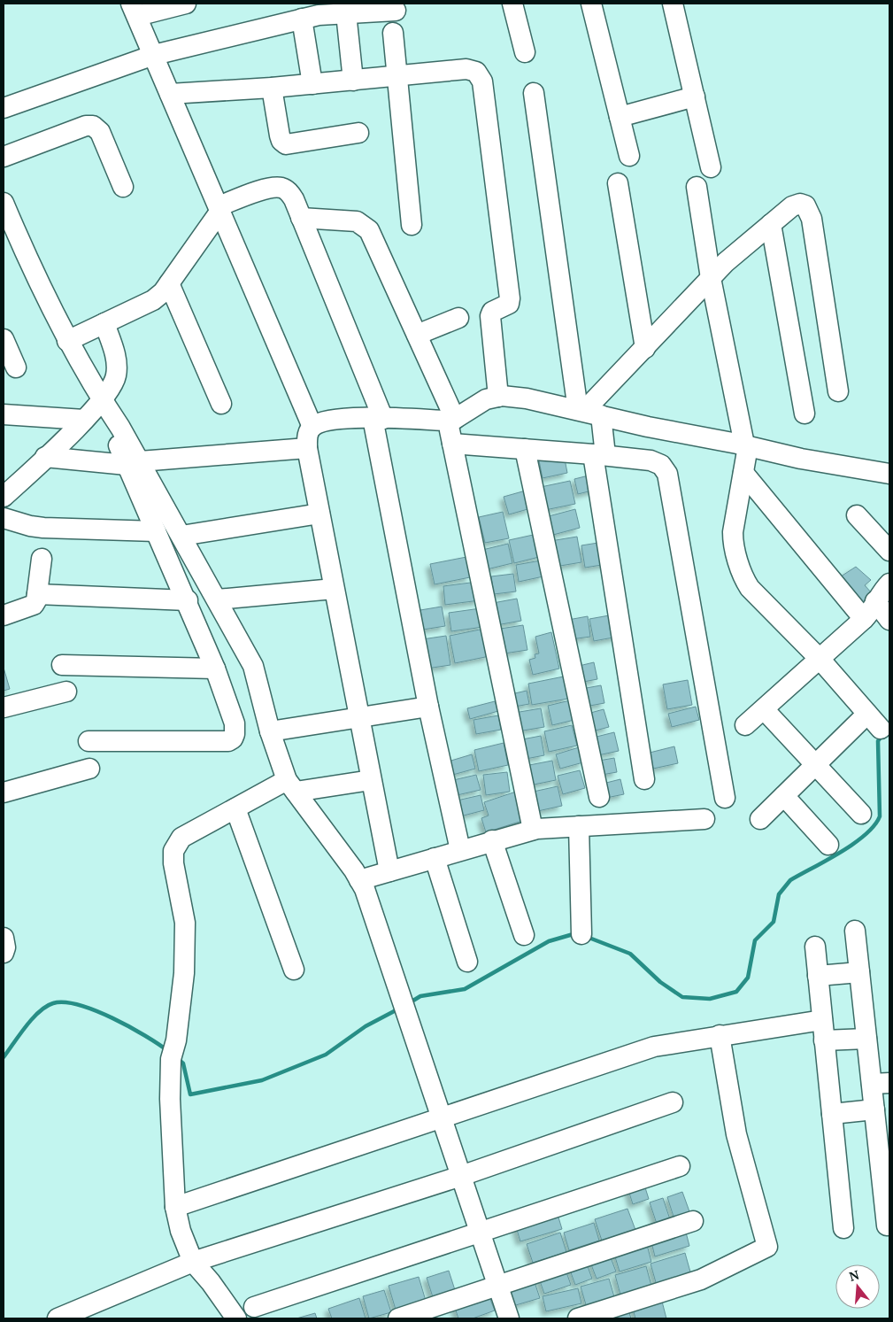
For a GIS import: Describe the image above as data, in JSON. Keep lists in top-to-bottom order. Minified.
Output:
{"north":"top"}
